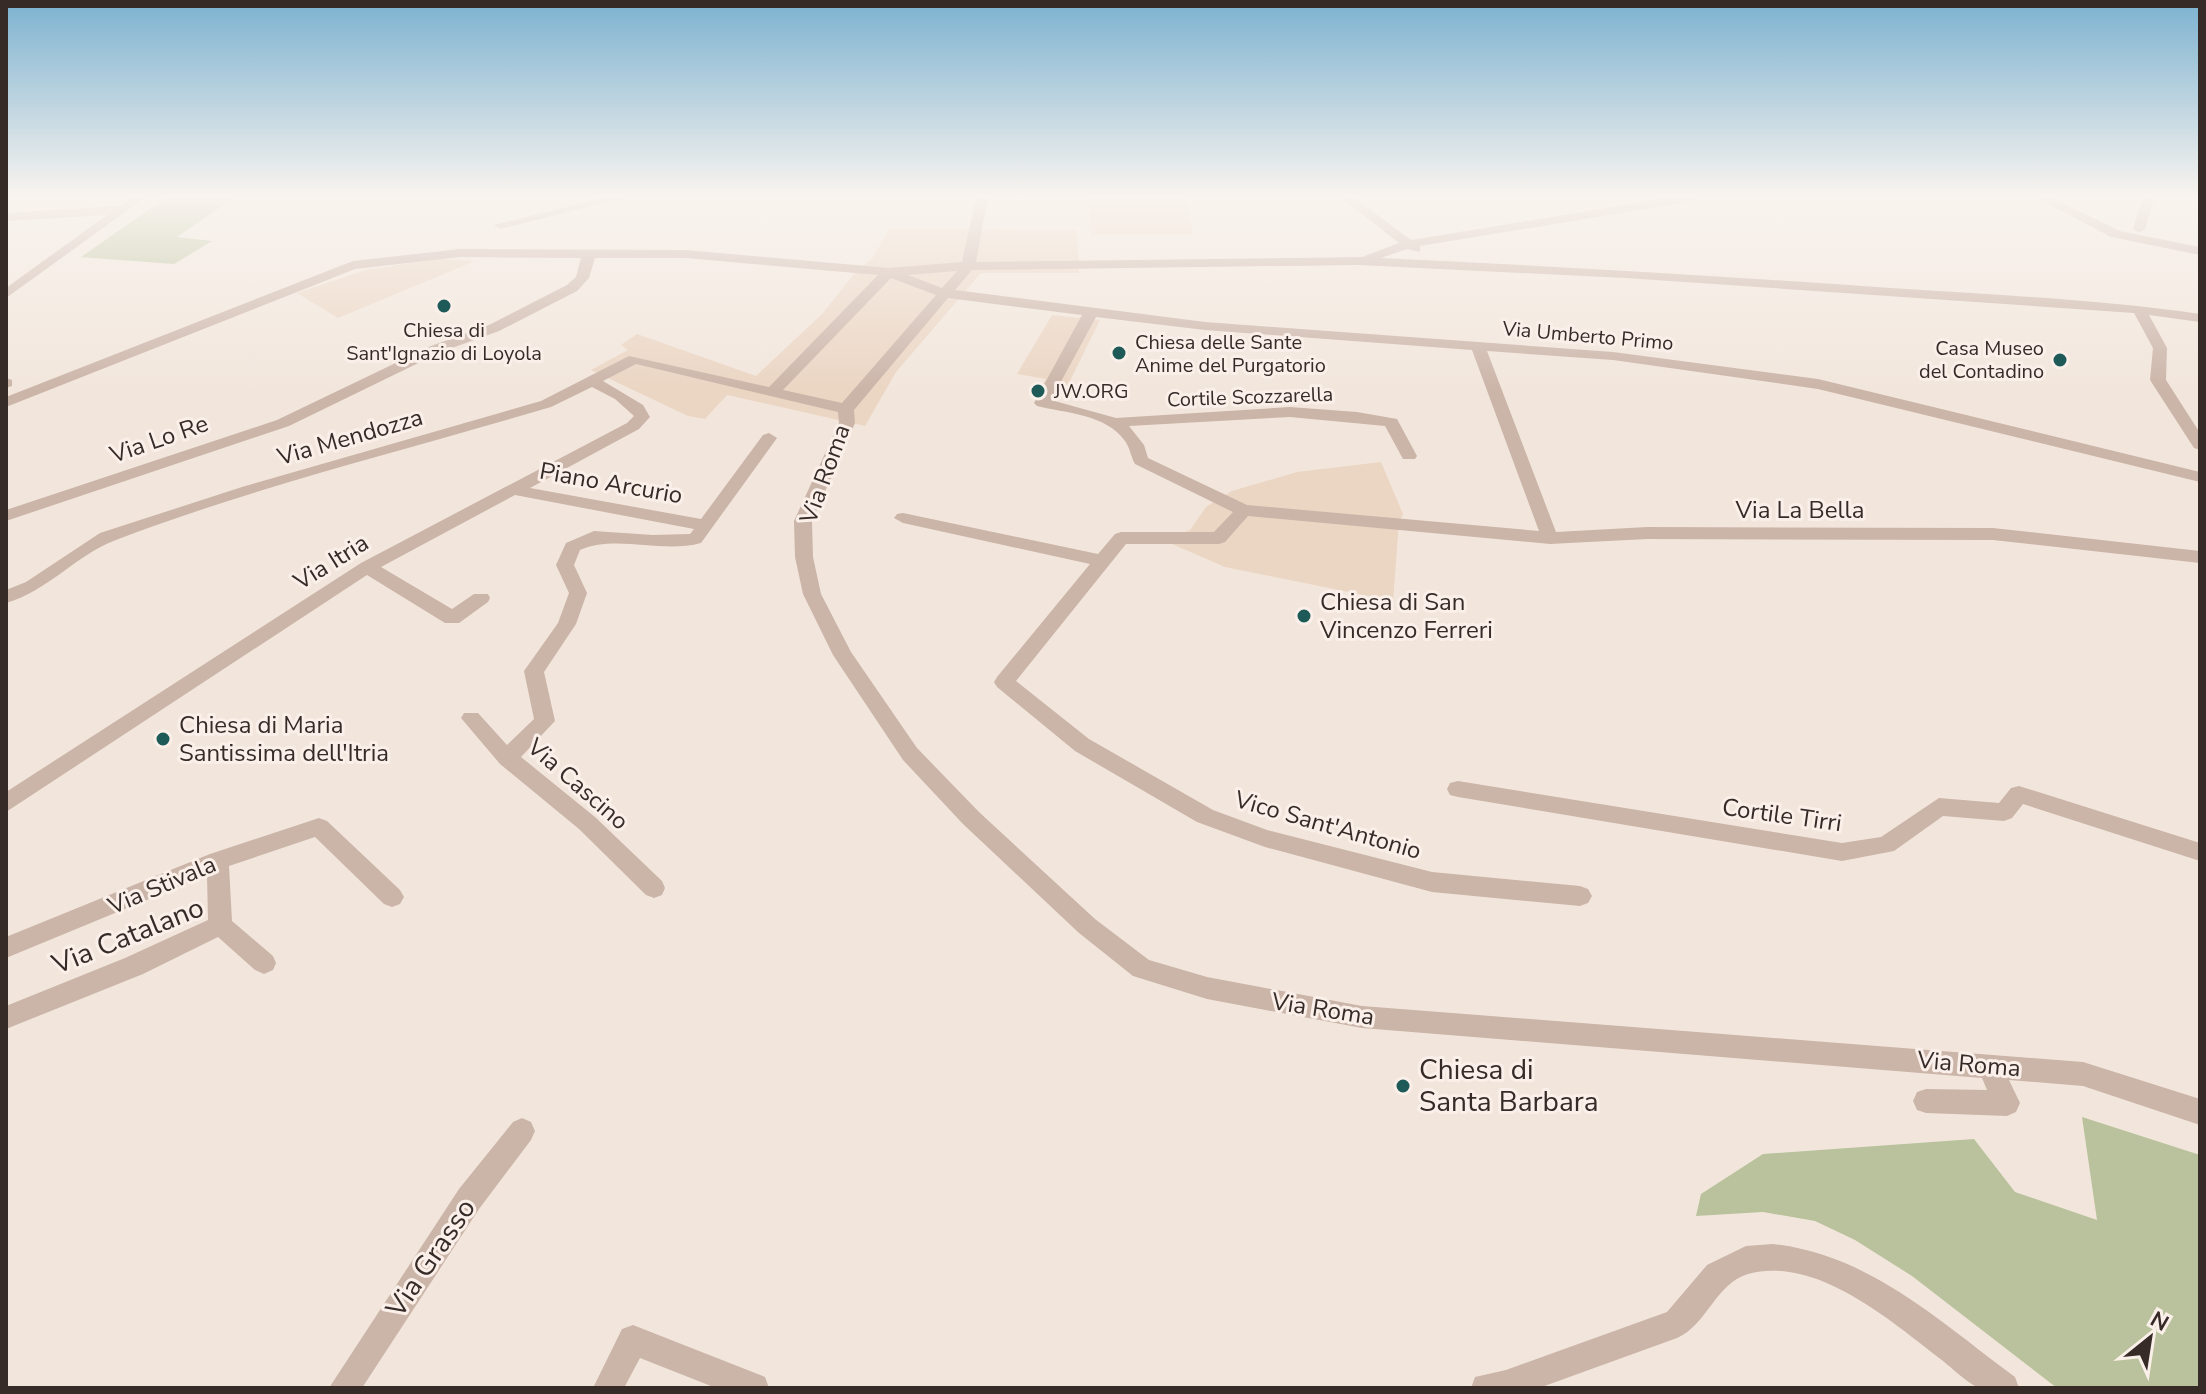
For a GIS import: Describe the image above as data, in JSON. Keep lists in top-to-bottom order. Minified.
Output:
{"streets":{"street":["Via Umberto Primo","Cortile Scozzarella","Via Mendozza","Via Lo Re","Via Roma","Piano Arcurio","Via La Bella","Via Itria","Via Cascino","Cortile Tirri","Vico Sant'Antonio","Via Stivala","Via Catalano","Via Grasso"]},"crossings":[["Via Umberto Primo","Cortile Scozzarella"],["Via Mendozza","Via Roma"],["Via Mendozza","Via Itria"],["Piano Arcurio","Via Itria"]],"places":["Chiesa di Sant'Ignazio di Loyola","Chiesa delle Sante Anime del Purgatorio","Casa Museo del Contadino","JW.ORG","Chiesa di San Vincenzo Ferreri","Chiesa di Maria Santissima dell'Itria","Chiesa di Santa Barbara"],"north":"top right"}
